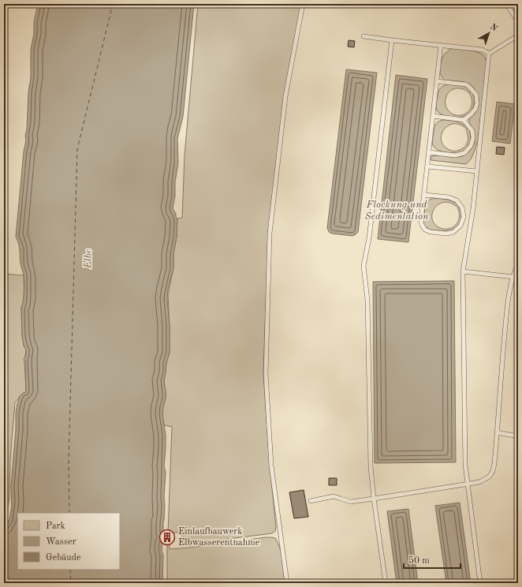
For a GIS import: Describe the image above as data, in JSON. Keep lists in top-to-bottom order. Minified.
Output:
{"water":["Flockung und Sedimentation","Elbe"],"places":{"building":["Einlaufbauwerk Elbwasserentnahme"]},"legend":["Park","Wasser","Gebäude"],"scale_bar":"50 m","north":"top right"}
